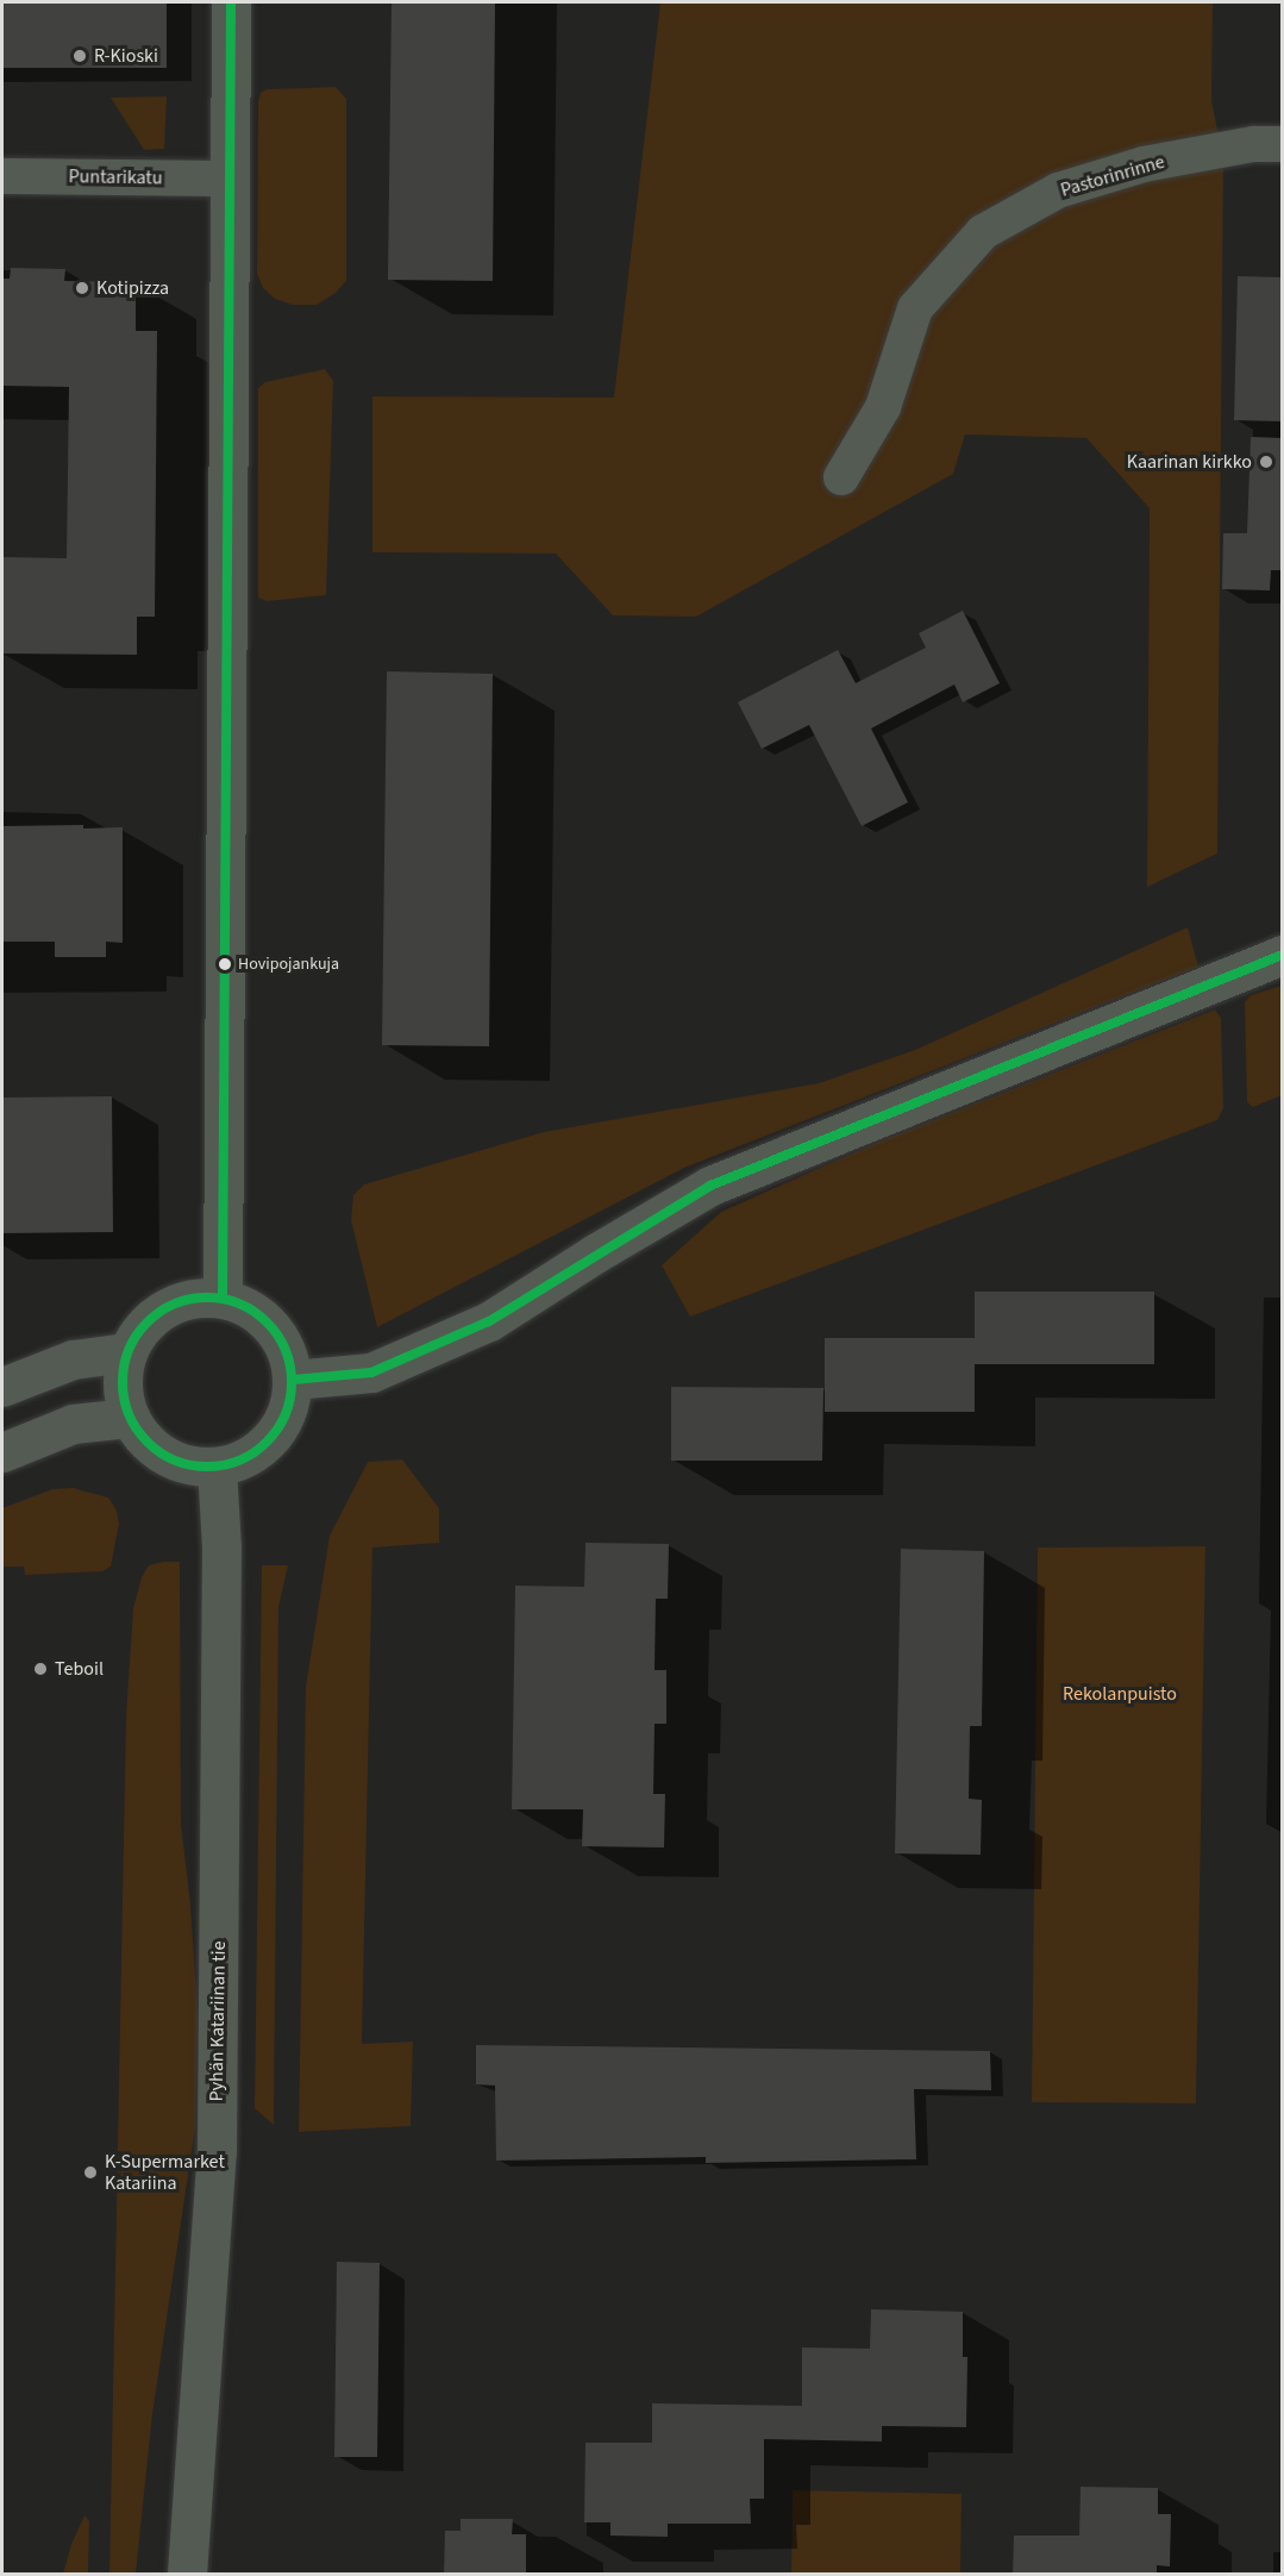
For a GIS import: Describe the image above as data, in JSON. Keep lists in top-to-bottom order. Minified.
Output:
{"streets":{"street":["Pastorinrinne","Puntarikatu","Pyhän Katariinan tie"]},"parks":["Rekolanpuisto"],"places":["R-Kioski","Kotipizza","Kaarinan kirkko","Hovipojankuja","Teboil","K-Supermarket Katariina"]}
